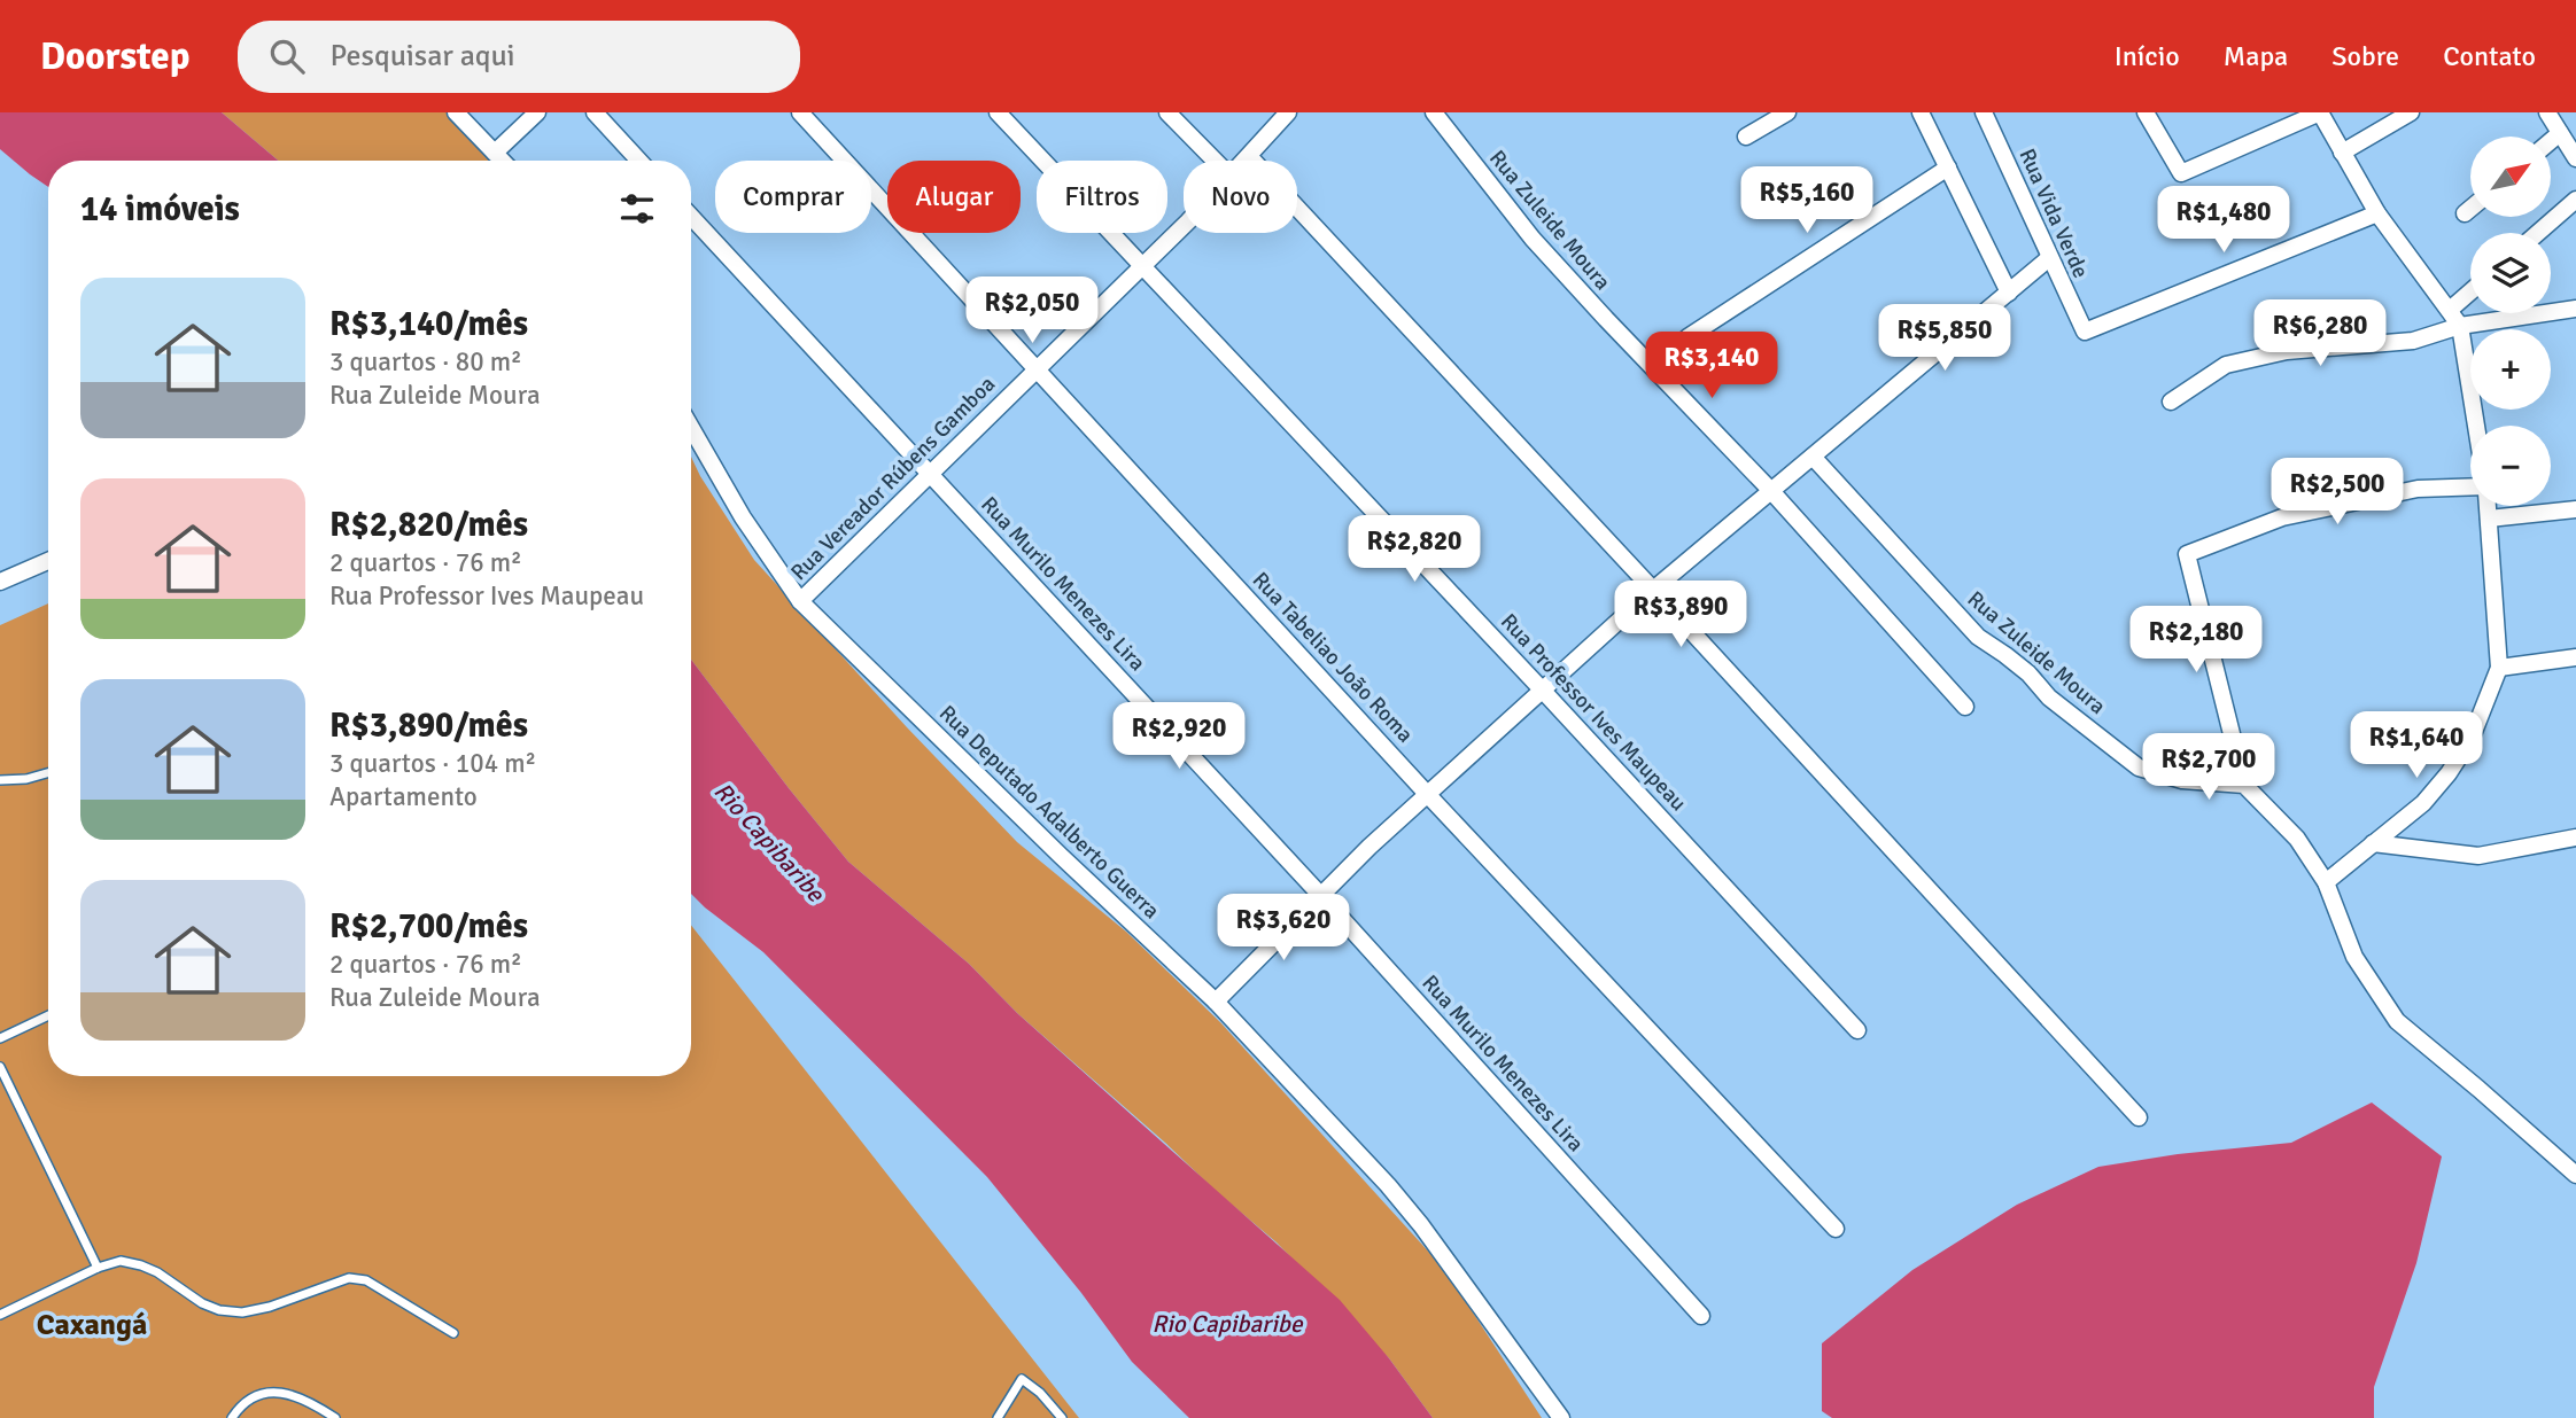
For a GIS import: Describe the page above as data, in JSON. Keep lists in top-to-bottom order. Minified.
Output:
{"streets":{"street":["Rua Vida Verde","Rua Zuleide Moura","Rua Vereador Rúbens Gamboa","Rua Murilo Menezes Lira","Rua Tabeliao João Roma","Rua Professor Ives Maupeau","Rua Deputado Adalberto Guerra"]},"crossings":[["Rua Vereador Rúbens Gamboa","Rua Murilo Menezes Lira"],["Rua Vereador Rúbens Gamboa","Rua Tabeliao João Roma"],["Rua Vereador Rúbens Gamboa","Rua Professor Ives Maupeau"],["Rua Vereador Rúbens Gamboa","Rua Deputado Adalberto Guerra"]],"districts":["Caxangá"],"water":["Rio Capibaribe"],"north":"top right","page":{"header":"Doorstep","search":"Pesquisar aqui","nav":["Início","Mapa","Sobre","Contato"],"map_buttons":["+","−"],"chip":["Comprar","Alugar","Filtros","Novo"],"heading":"14 imóveis","price":["R$5,160","R$1,480","R$2,050","R$6,280","R$5,850","R$3,140","R$2,500","R$2,820","R$3,890","R$2,180","R$2,920","R$1,640","R$2,700","R$3,620"],"list":[{"name":"R$3,140/mês","note":"3 quartos · 80 m² · Rua Zuleide Moura"},{"name":"R$2,820/mês","note":"2 quartos · 76 m² · Rua Professor Ives Maupeau"},{"name":"R$3,890/mês","note":"3 quartos · 104 m² · Apartamento"},{"name":"R$2,700/mês","note":"2 quartos · 76 m² · Rua Zuleide Moura"}]}}
